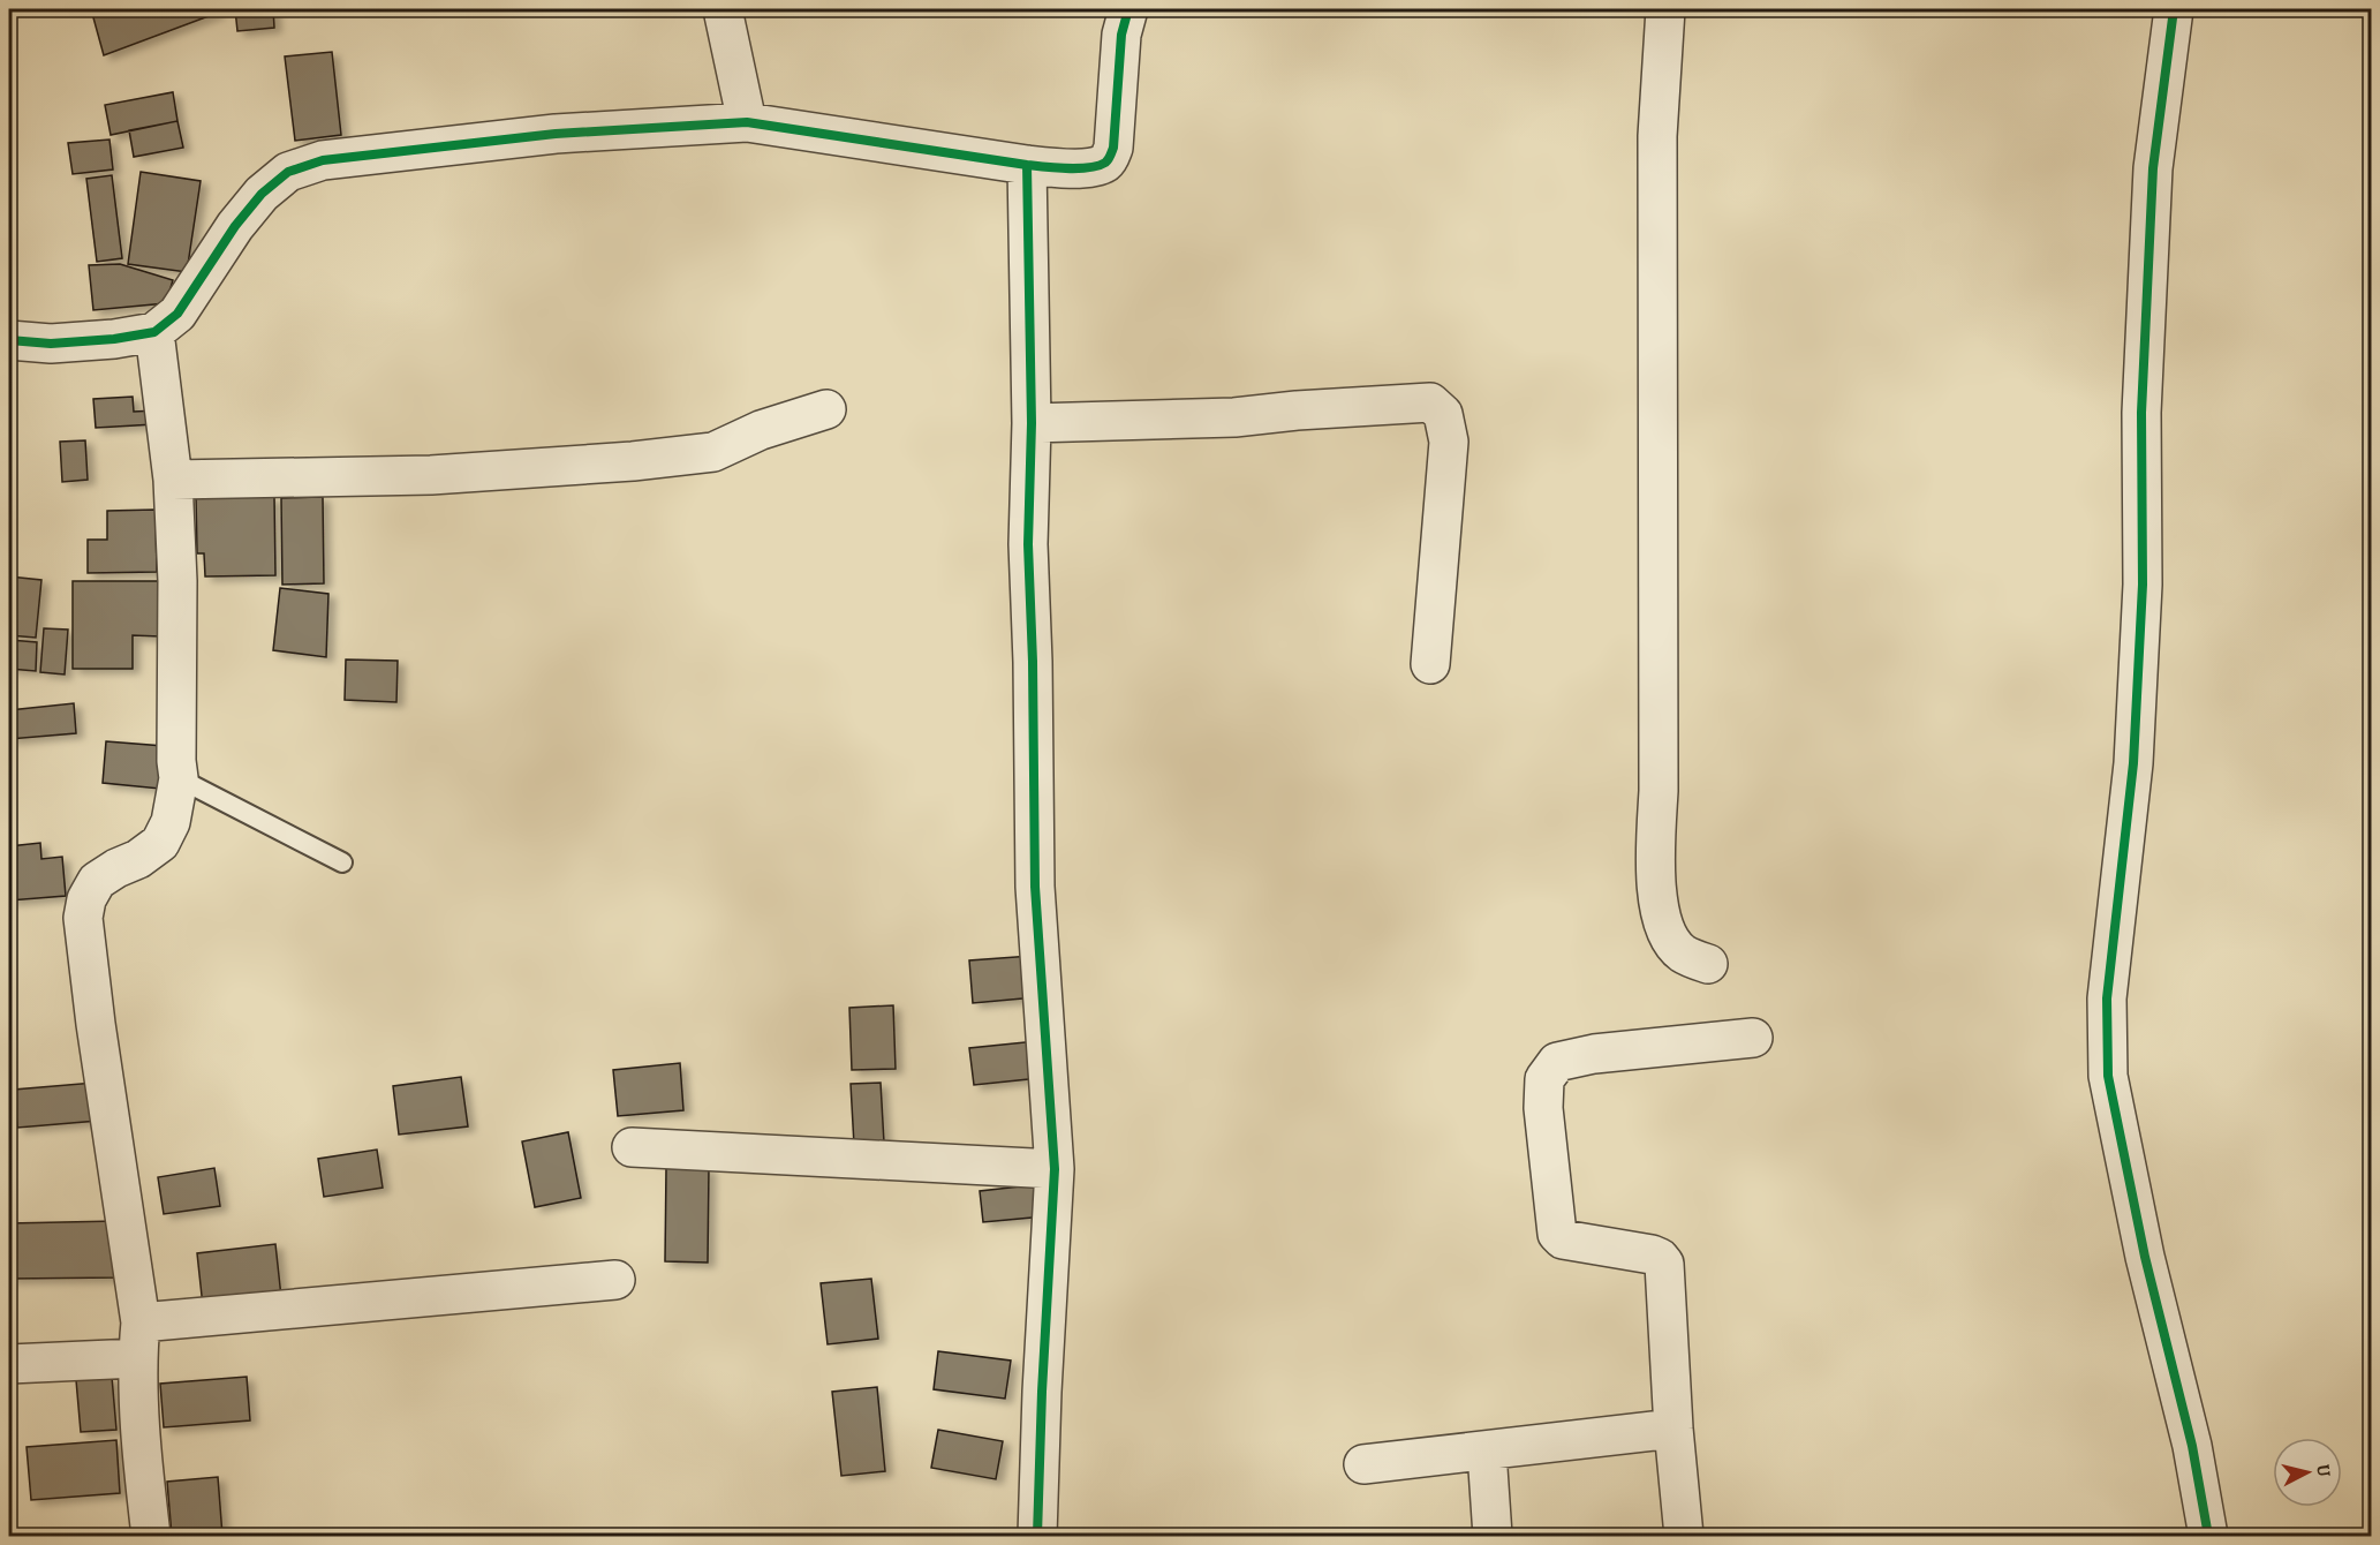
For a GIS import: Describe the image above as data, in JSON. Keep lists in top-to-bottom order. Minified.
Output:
{"north":"right"}
